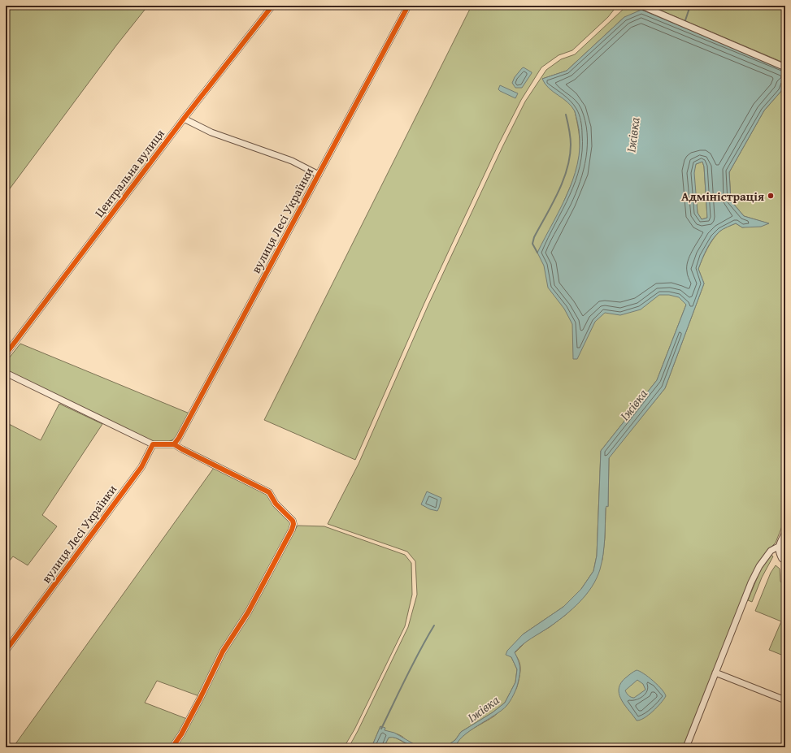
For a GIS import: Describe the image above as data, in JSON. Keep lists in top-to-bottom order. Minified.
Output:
{"streets":{"street":["Центральна вулиця","вулиця Лесі Українки"]},"water":["Іжівка"],"places":["Адміністрація"]}
